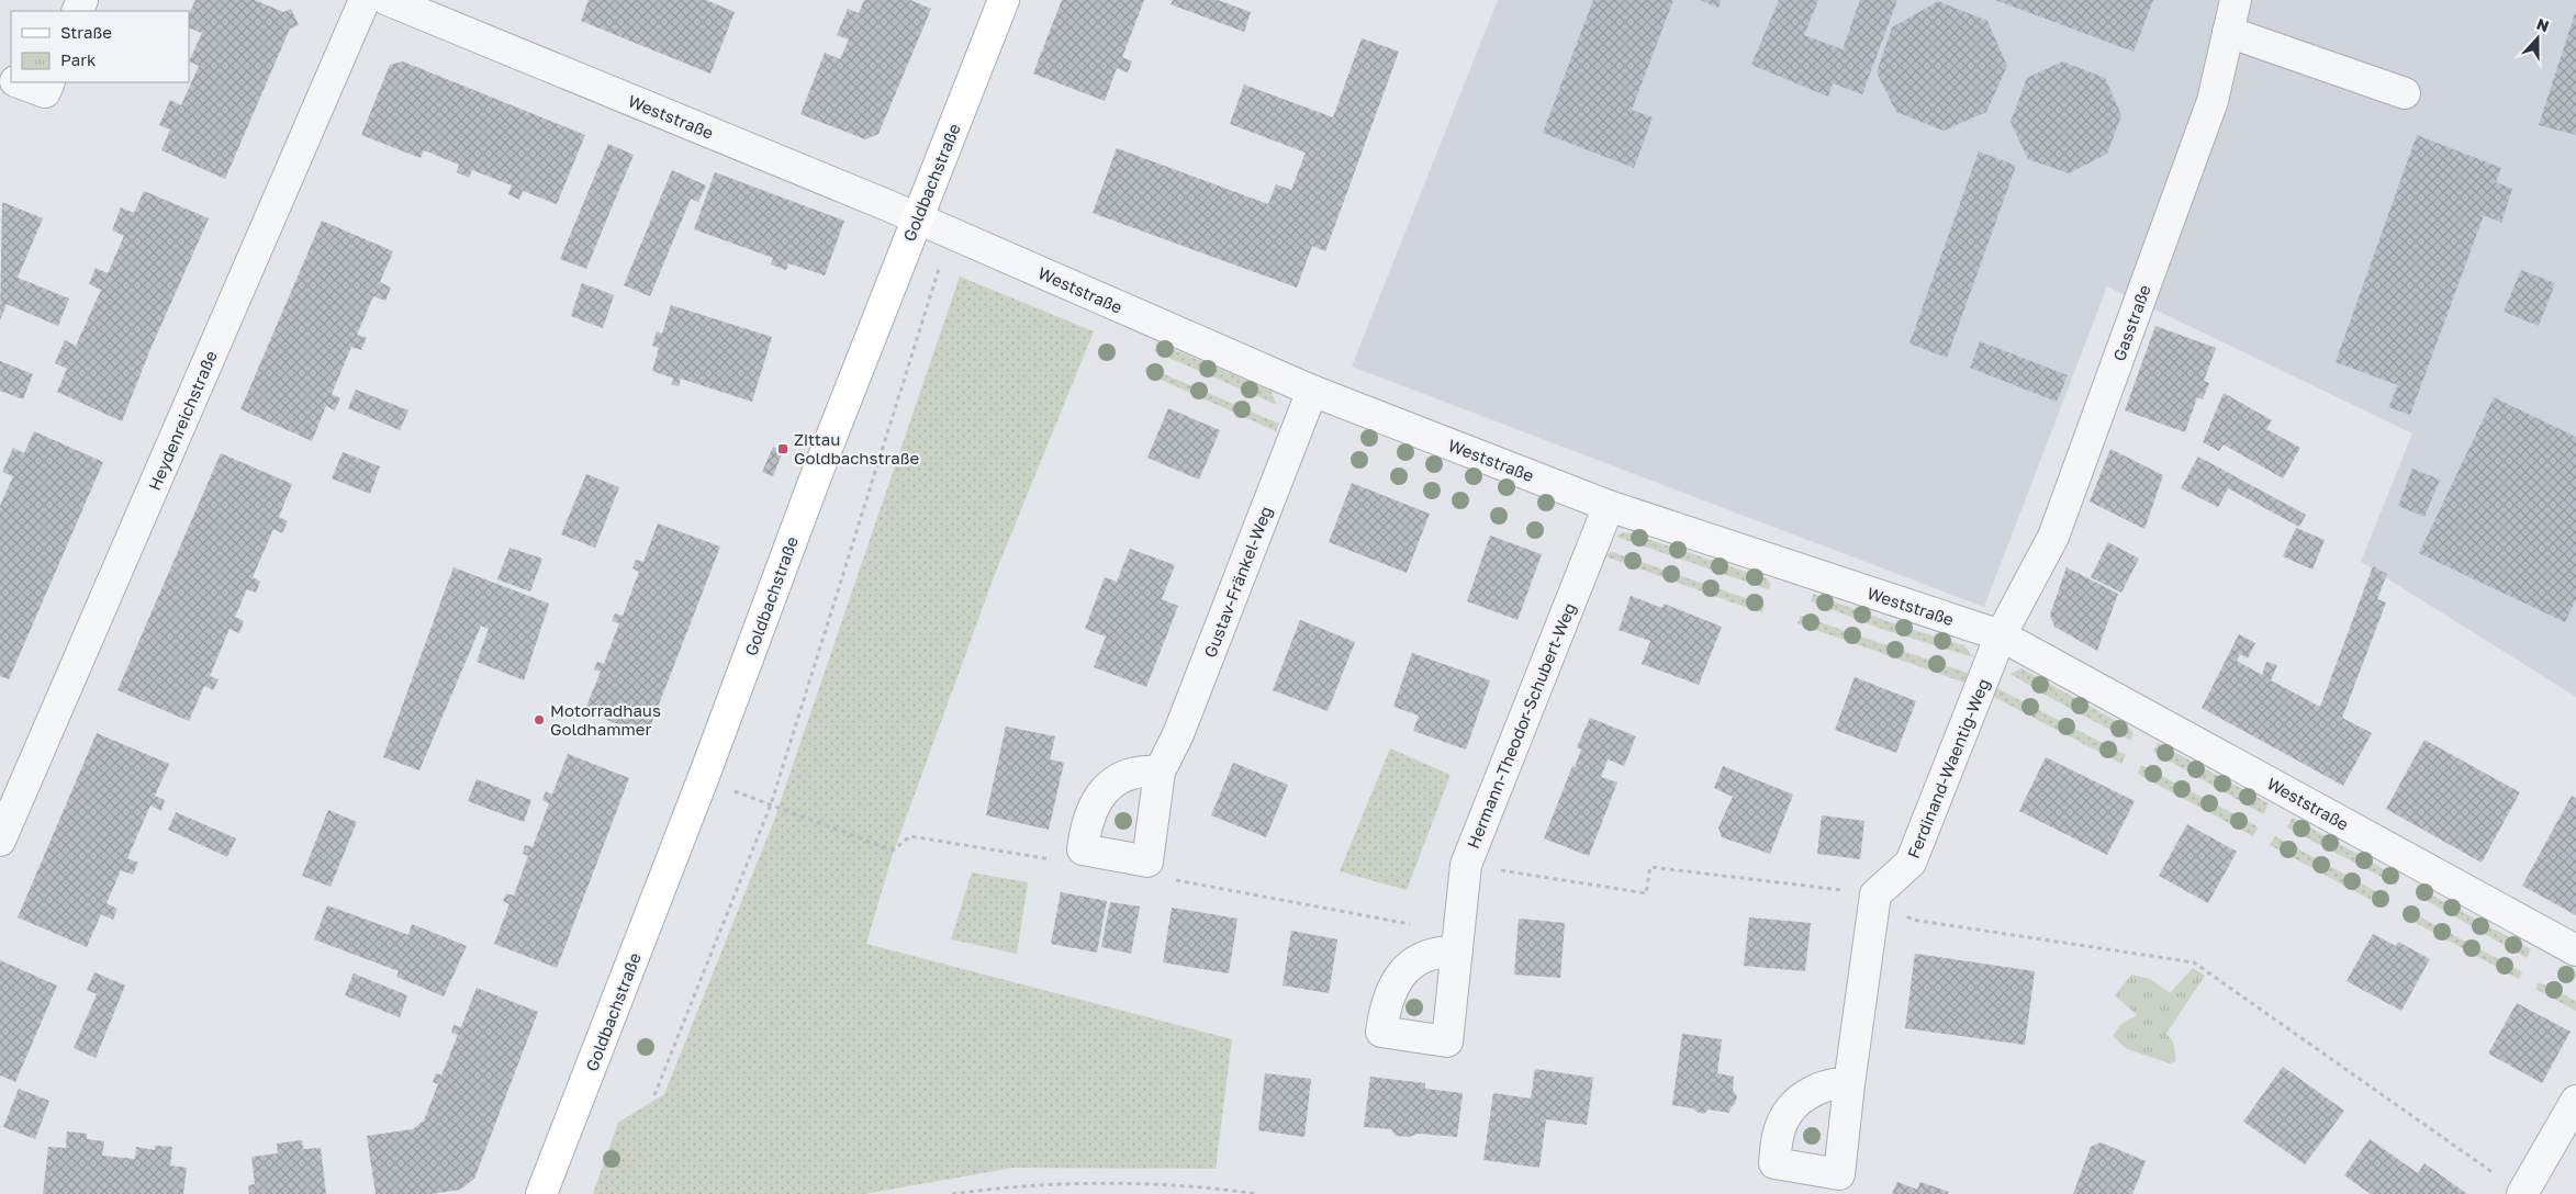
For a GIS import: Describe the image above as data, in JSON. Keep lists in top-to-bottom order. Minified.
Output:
{"streets":{"main road":["Goldbachstraße"],"street":["Weststraße","Gasstraße","Heydenreichstraße","Gustav-Fränkel-Weg","Hermann-Theodor-Schubert-Weg","Ferdinand-Waentig-Weg"]},"crossings":[["Weststraße","Goldbachstraße"],["Weststraße","Gasstraße"],["Weststraße","Gustav-Fränkel-Weg"],["Weststraße","Hermann-Theodor-Schubert-Weg"],["Weststraße","Ferdinand-Waentig-Weg"],["Gasstraße","Ferdinand-Waentig-Weg"]],"places":{"transit":["Zittau Goldbachstraße"],"other":["Motorradhaus Goldhammer"]},"legend":["Straße","Park"],"north":"top"}
